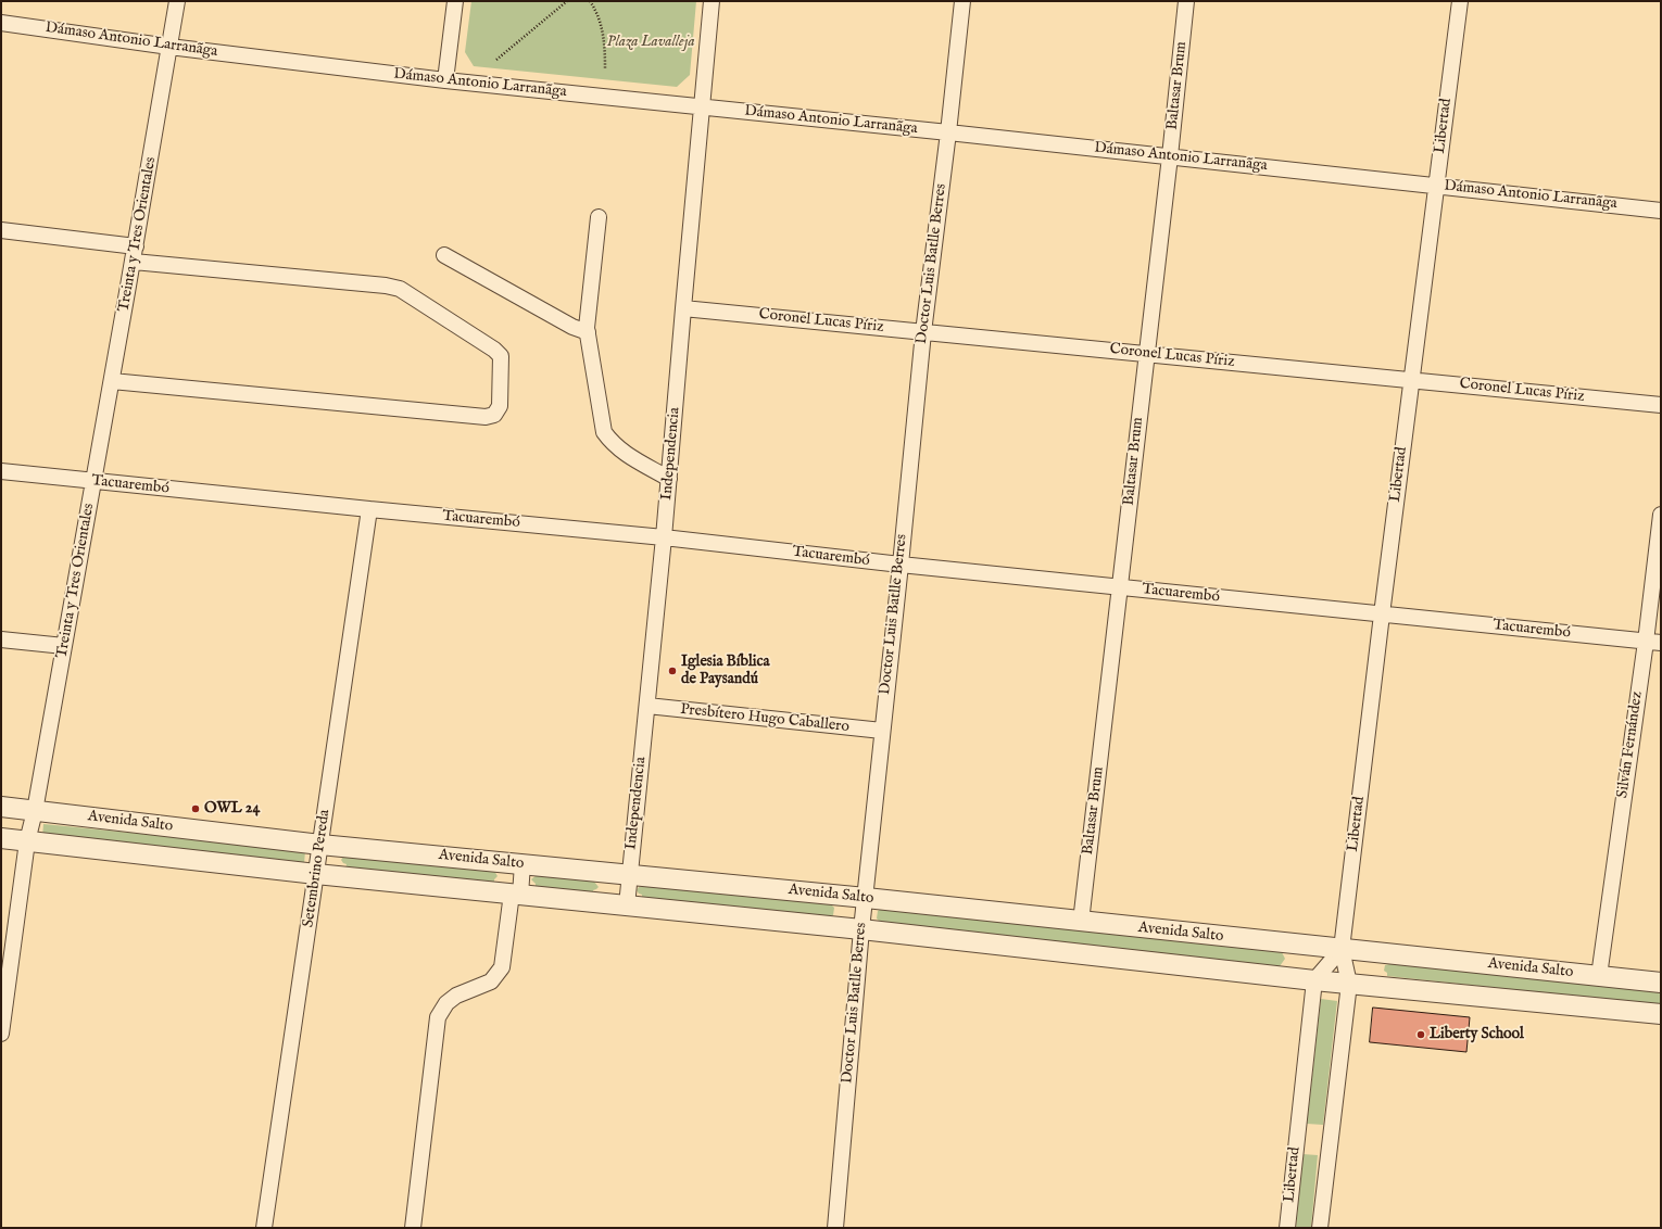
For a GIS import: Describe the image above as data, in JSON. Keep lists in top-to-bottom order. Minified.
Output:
{"streets":{"street":["Dámaso Antonio Larranãga","Baltasar Brum","Libertad","Treinta y Tres Orientales","Doctor Luis Batlle Berres","Coronel Lucas Píriz","Independencia","Tacuarembó","Presbítero Hugo Caballero","Silván Fernández","Avenida Salto","Setembrino Pereda"]},"crossings":[["Dámaso Antonio Larranãga","Baltasar Brum"],["Dámaso Antonio Larranãga","Libertad"],["Dámaso Antonio Larranãga","Treinta y Tres Orientales"],["Dámaso Antonio Larranãga","Doctor Luis Batlle Berres"],["Dámaso Antonio Larranãga","Independencia"],["Baltasar Brum","Coronel Lucas Píriz"],["Baltasar Brum","Tacuarembó"],["Baltasar Brum","Avenida Salto"],["Libertad","Coronel Lucas Píriz"],["Libertad","Tacuarembó"],["Libertad","Avenida Salto"],["Treinta y Tres Orientales","Tacuarembó"],["Treinta y Tres Orientales","Avenida Salto"],["Doctor Luis Batlle Berres","Coronel Lucas Píriz"],["Doctor Luis Batlle Berres","Tacuarembó"],["Doctor Luis Batlle Berres","Presbítero Hugo Caballero"],["Doctor Luis Batlle Berres","Avenida Salto"],["Coronel Lucas Píriz","Independencia"],["Independencia","Tacuarembó"],["Independencia","Presbítero Hugo Caballero"],["Independencia","Avenida Salto"],["Tacuarembó","Silván Fernández"],["Tacuarembó","Setembrino Pereda"],["Silván Fernández","Avenida Salto"],["Avenida Salto","Setembrino Pereda"]],"parks":["Plaza Lavalleja"],"places":["Iglesia Bíblica de Paysandú","OWL 24","Liberty School"]}
